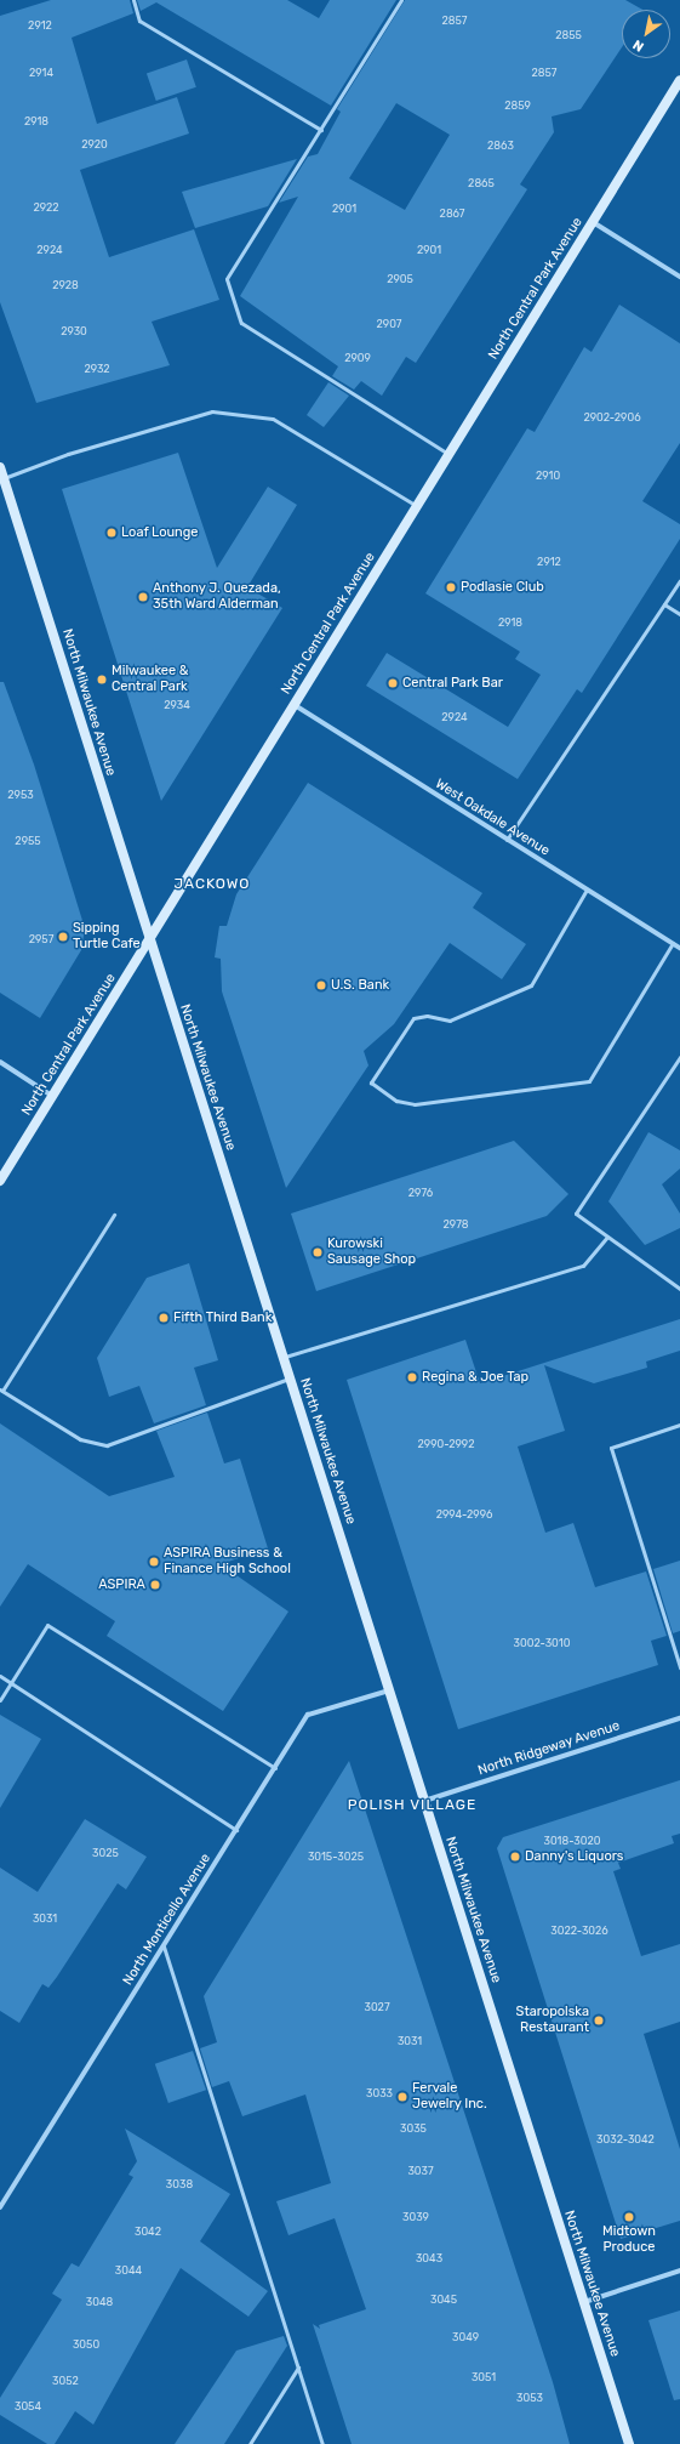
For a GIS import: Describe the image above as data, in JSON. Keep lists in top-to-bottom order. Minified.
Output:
{"streets":{"main road":["North Central Park Avenue","North Milwaukee Avenue"],"street":["West Oakdale Avenue","North Ridgeway Avenue","North Monticello Avenue"]},"crossings":[["North Central Park Avenue","North Milwaukee Avenue"],["North Central Park Avenue","West Oakdale Avenue"],["North Milwaukee Avenue","North Ridgeway Avenue"],["North Milwaukee Avenue","North Monticello Avenue"]],"districts":["JACKOWO","POLISH VILLAGE"],"places":["Loaf Lounge","Podlasie Club","Anthony J. Quezada, 35th Ward Alderman","Milwaukee & Central Park","Central Park Bar","Sipping Turtle Cafe","U.S. Bank","Kurowski Sausage Shop","Fifth Third Bank","Regina & Joe Tap","ASPIRA Business & Finance High School","ASPIRA","Danny's Liquors","Staropolska Restaurant","Fervale Jewelry Inc.","Midtown Produce"],"house_numbers":["2857","2912","2855","2914","2857","2859","2918","2920","2863","2865","2922","2901","2867","2924","2901","2905","2928","2907","2930","2909","2932","2902-2906","2910","2912","2918","2934","2924","2953","2955","2957","2976","2978","2990-2992","2994-2996","3002-3010","3018-3020","3025","3015-3025","3031","3022-3026","3027","3031","3033","3035","3032-3042","3037","3038","3039","3042","3043","3044","3045","3048","3049","3050","3051","3052","3053","3054"],"north":"bottom left"}
